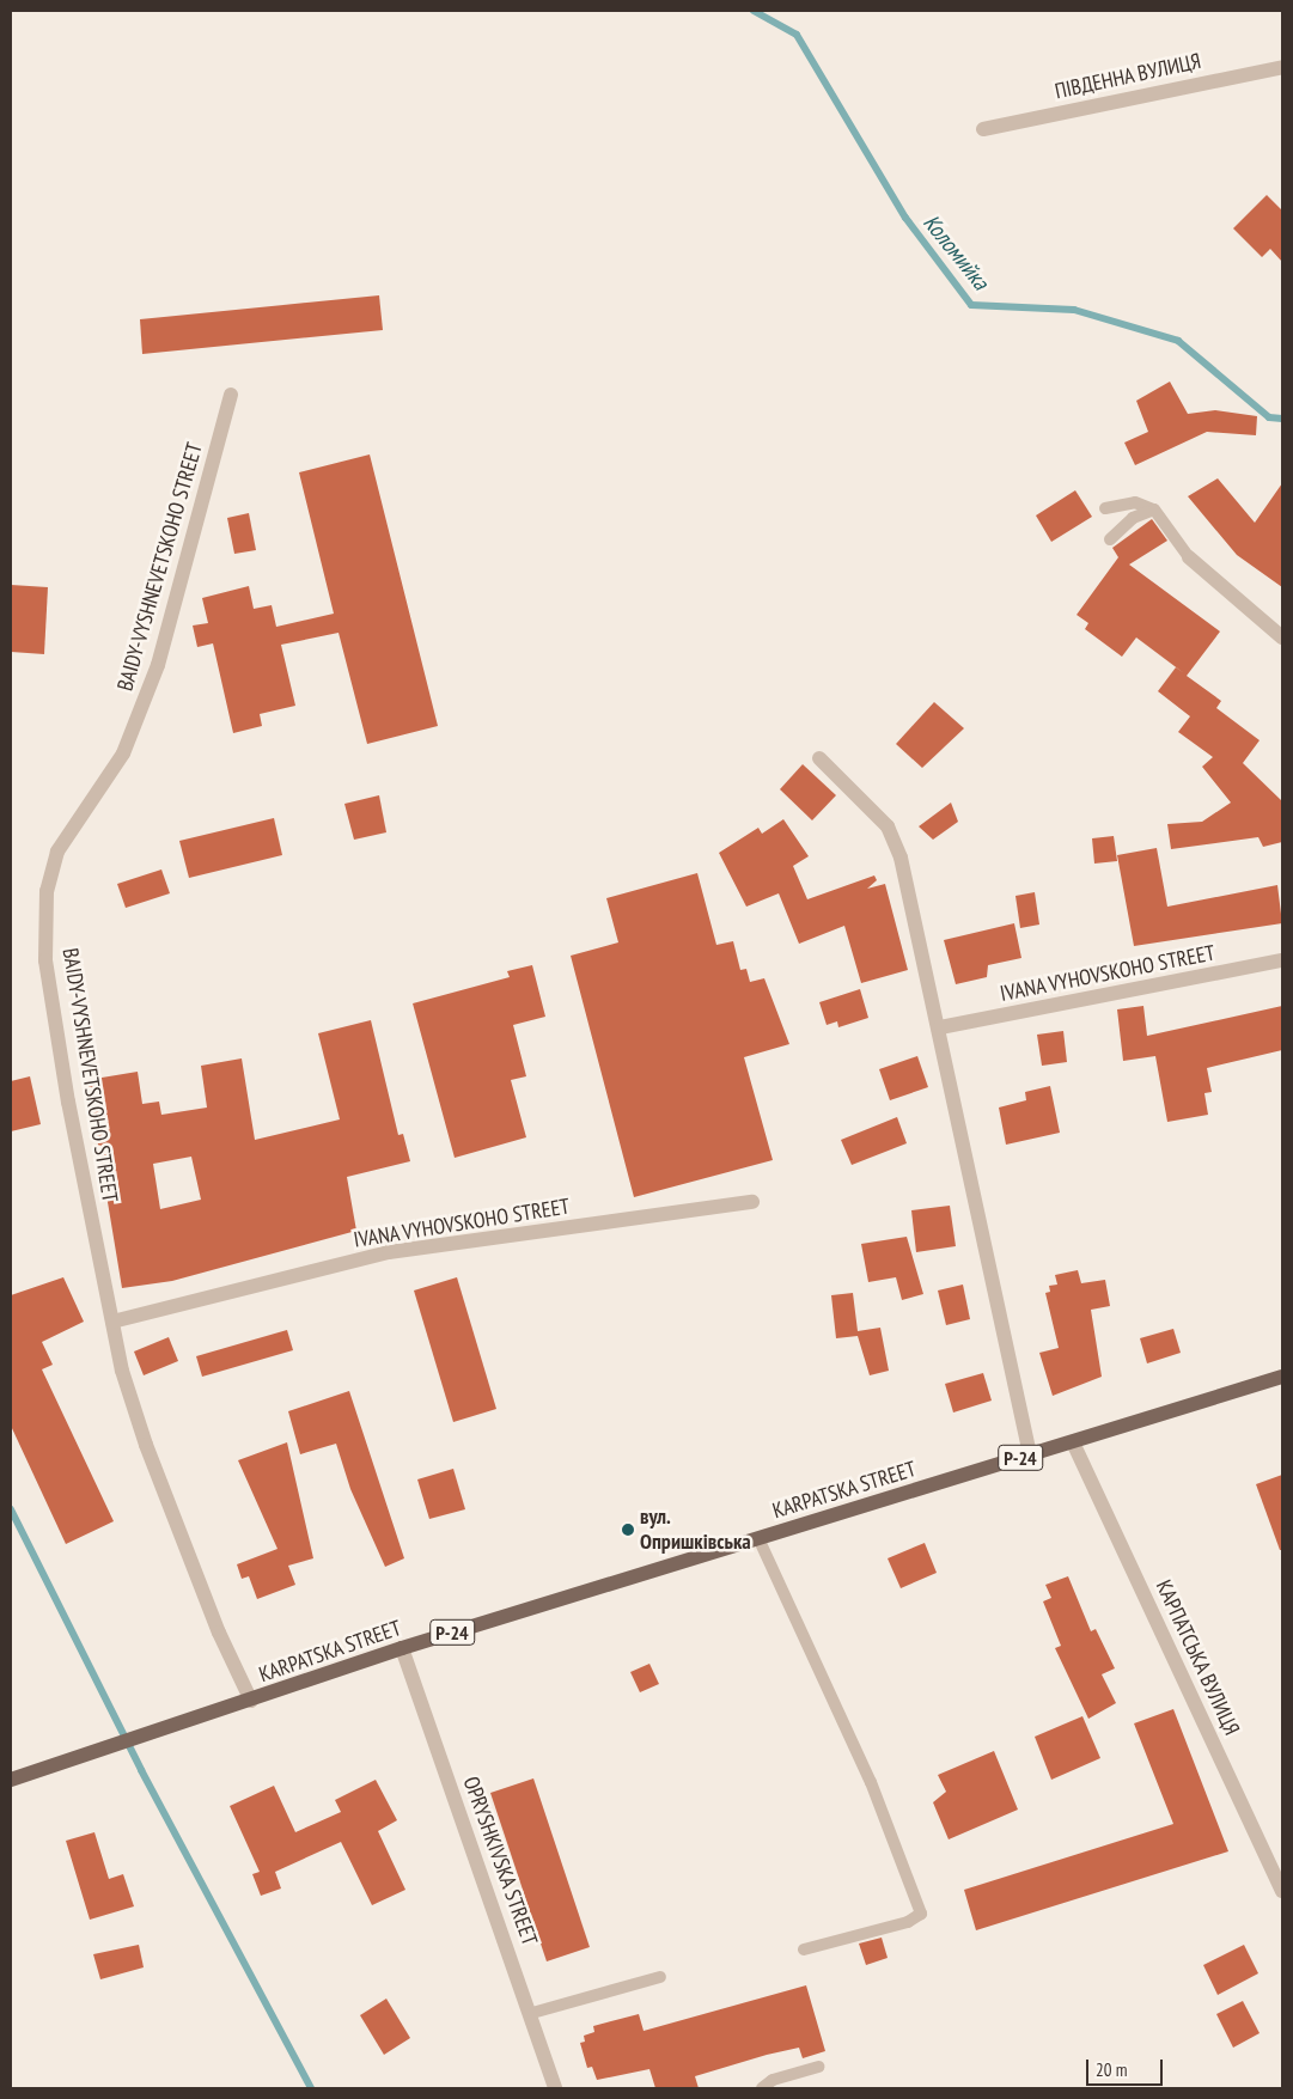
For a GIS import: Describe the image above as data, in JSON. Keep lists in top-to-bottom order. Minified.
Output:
{"streets":{"main road":["Р-24","KARPATSKA STREET"],"street":["ПІВДЕННА ВУЛИЦЯ","BAIDY-VYSHNEVETSKOHO STREET","IVANA VYHOVSKOHO STREET","OPRYSHKIVSKA STREET"]},"crossings":[["BAIDY-VYSHNEVETSKOHO STREET","IVANA VYHOVSKOHO STREET"],["BAIDY-VYSHNEVETSKOHO STREET","KARPATSKA STREET"],["KARPATSKA STREET","OPRYSHKIVSKA STREET"]],"water":["Коломийка"],"places":["вул. Опришківська"],"scale_bar":"20 m"}
